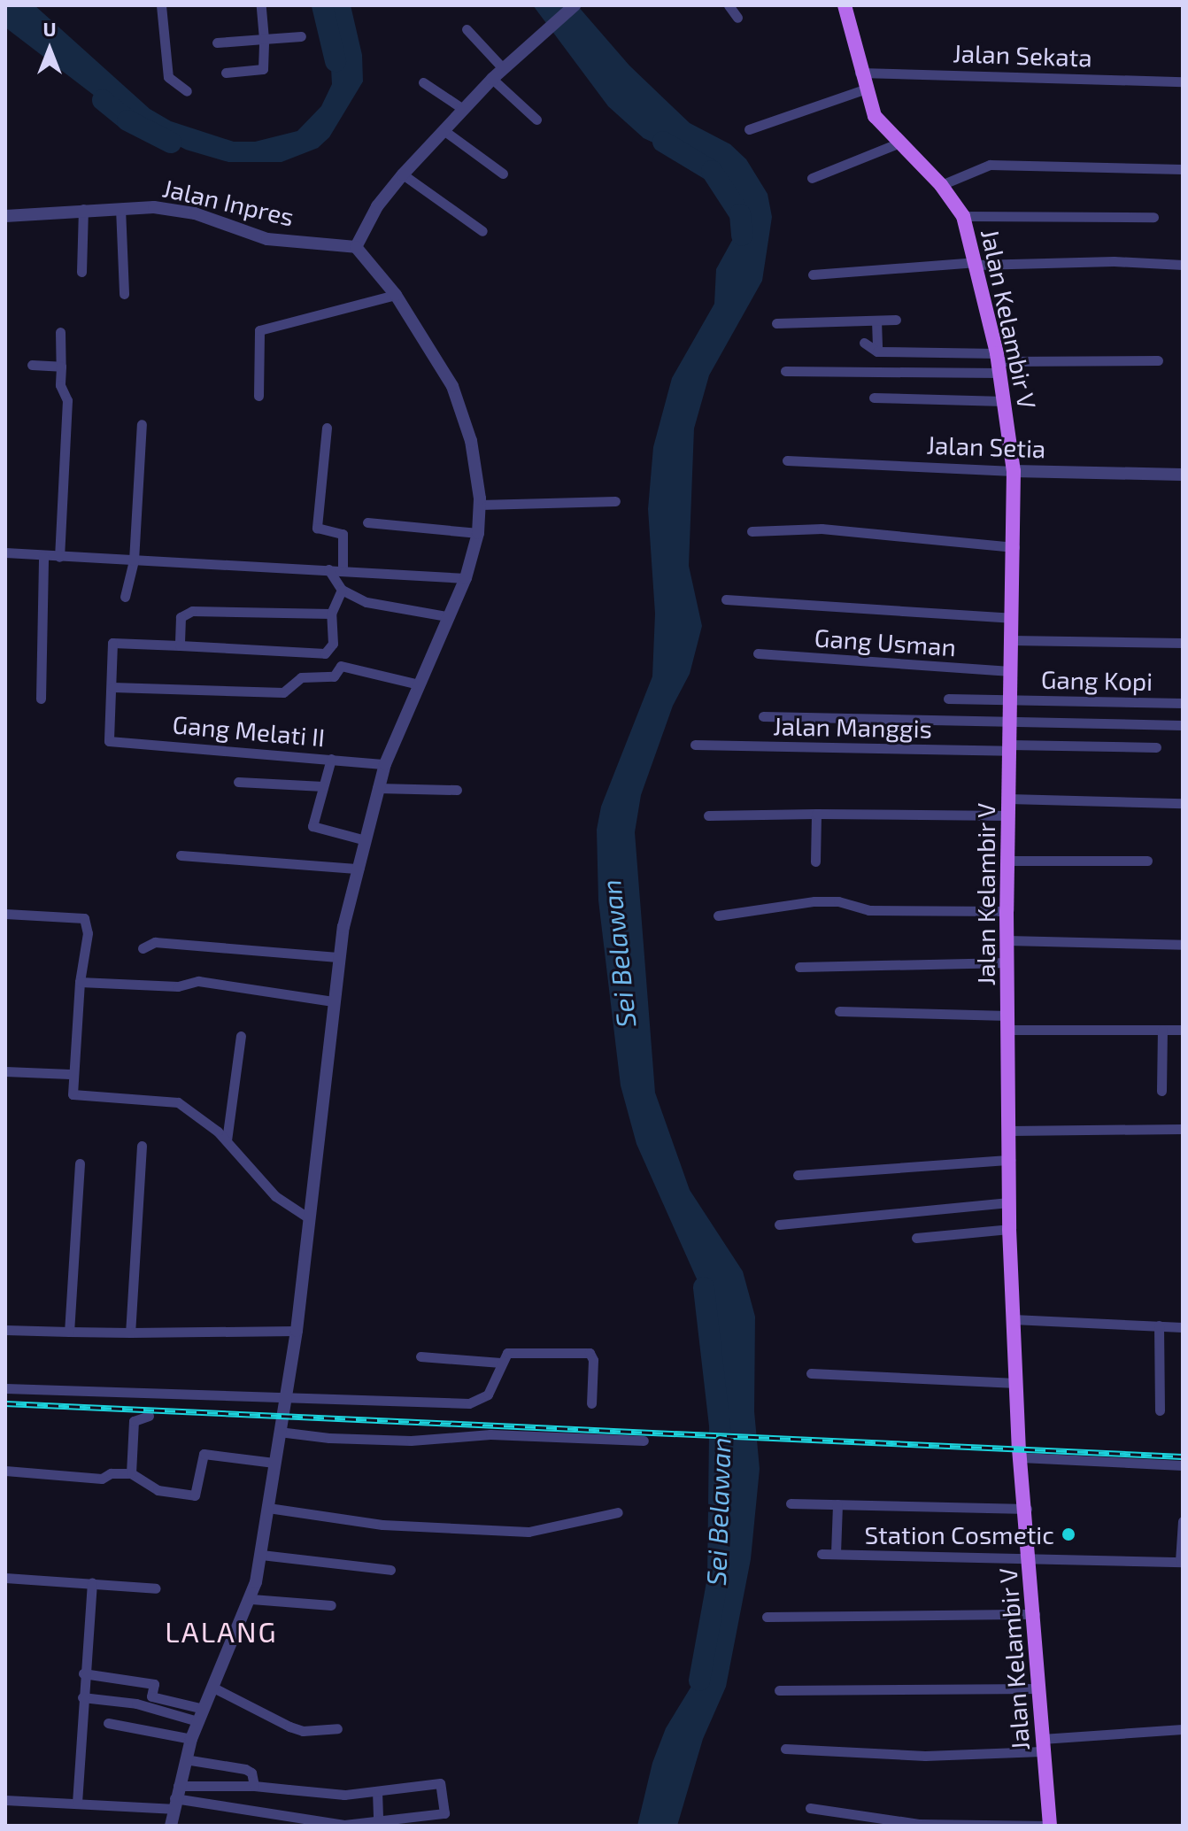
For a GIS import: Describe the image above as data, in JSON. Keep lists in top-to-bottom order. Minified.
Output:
{"streets":{"main road":["Jalan Kelambir V"],"street":["Jalan Sekata","Jalan Inpres","Jalan Setia","Gang Usman","Gang Kopi","Jalan Manggis","Gang Melati II"]},"crossings":[["Jalan Sekata","Jalan Kelambir V"],["Jalan Kelambir V","Jalan Setia"],["Jalan Kelambir V","Gang Usman"],["Jalan Kelambir V","Gang Kopi"],["Jalan Kelambir V","Jalan Manggis"]],"districts":["LALANG"],"water":["Sei Belawan"],"places":["Station Cosmetic"],"north":"top"}
